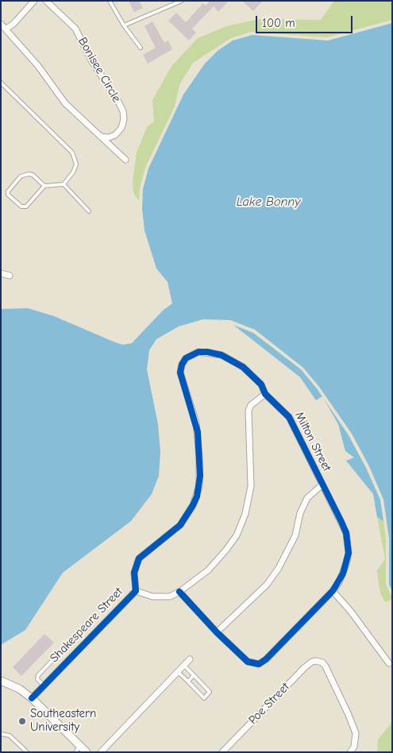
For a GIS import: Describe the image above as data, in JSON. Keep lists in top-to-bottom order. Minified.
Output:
{"streets":{"street":["Bonisee Circle","Milton Street","Shakespeare Street","Poe Street"]},"crossings":[["Milton Street","Shakespeare Street"]],"water":["Lake Bonny"],"places":["Southeastern University"],"scale_bar":"100 m"}
